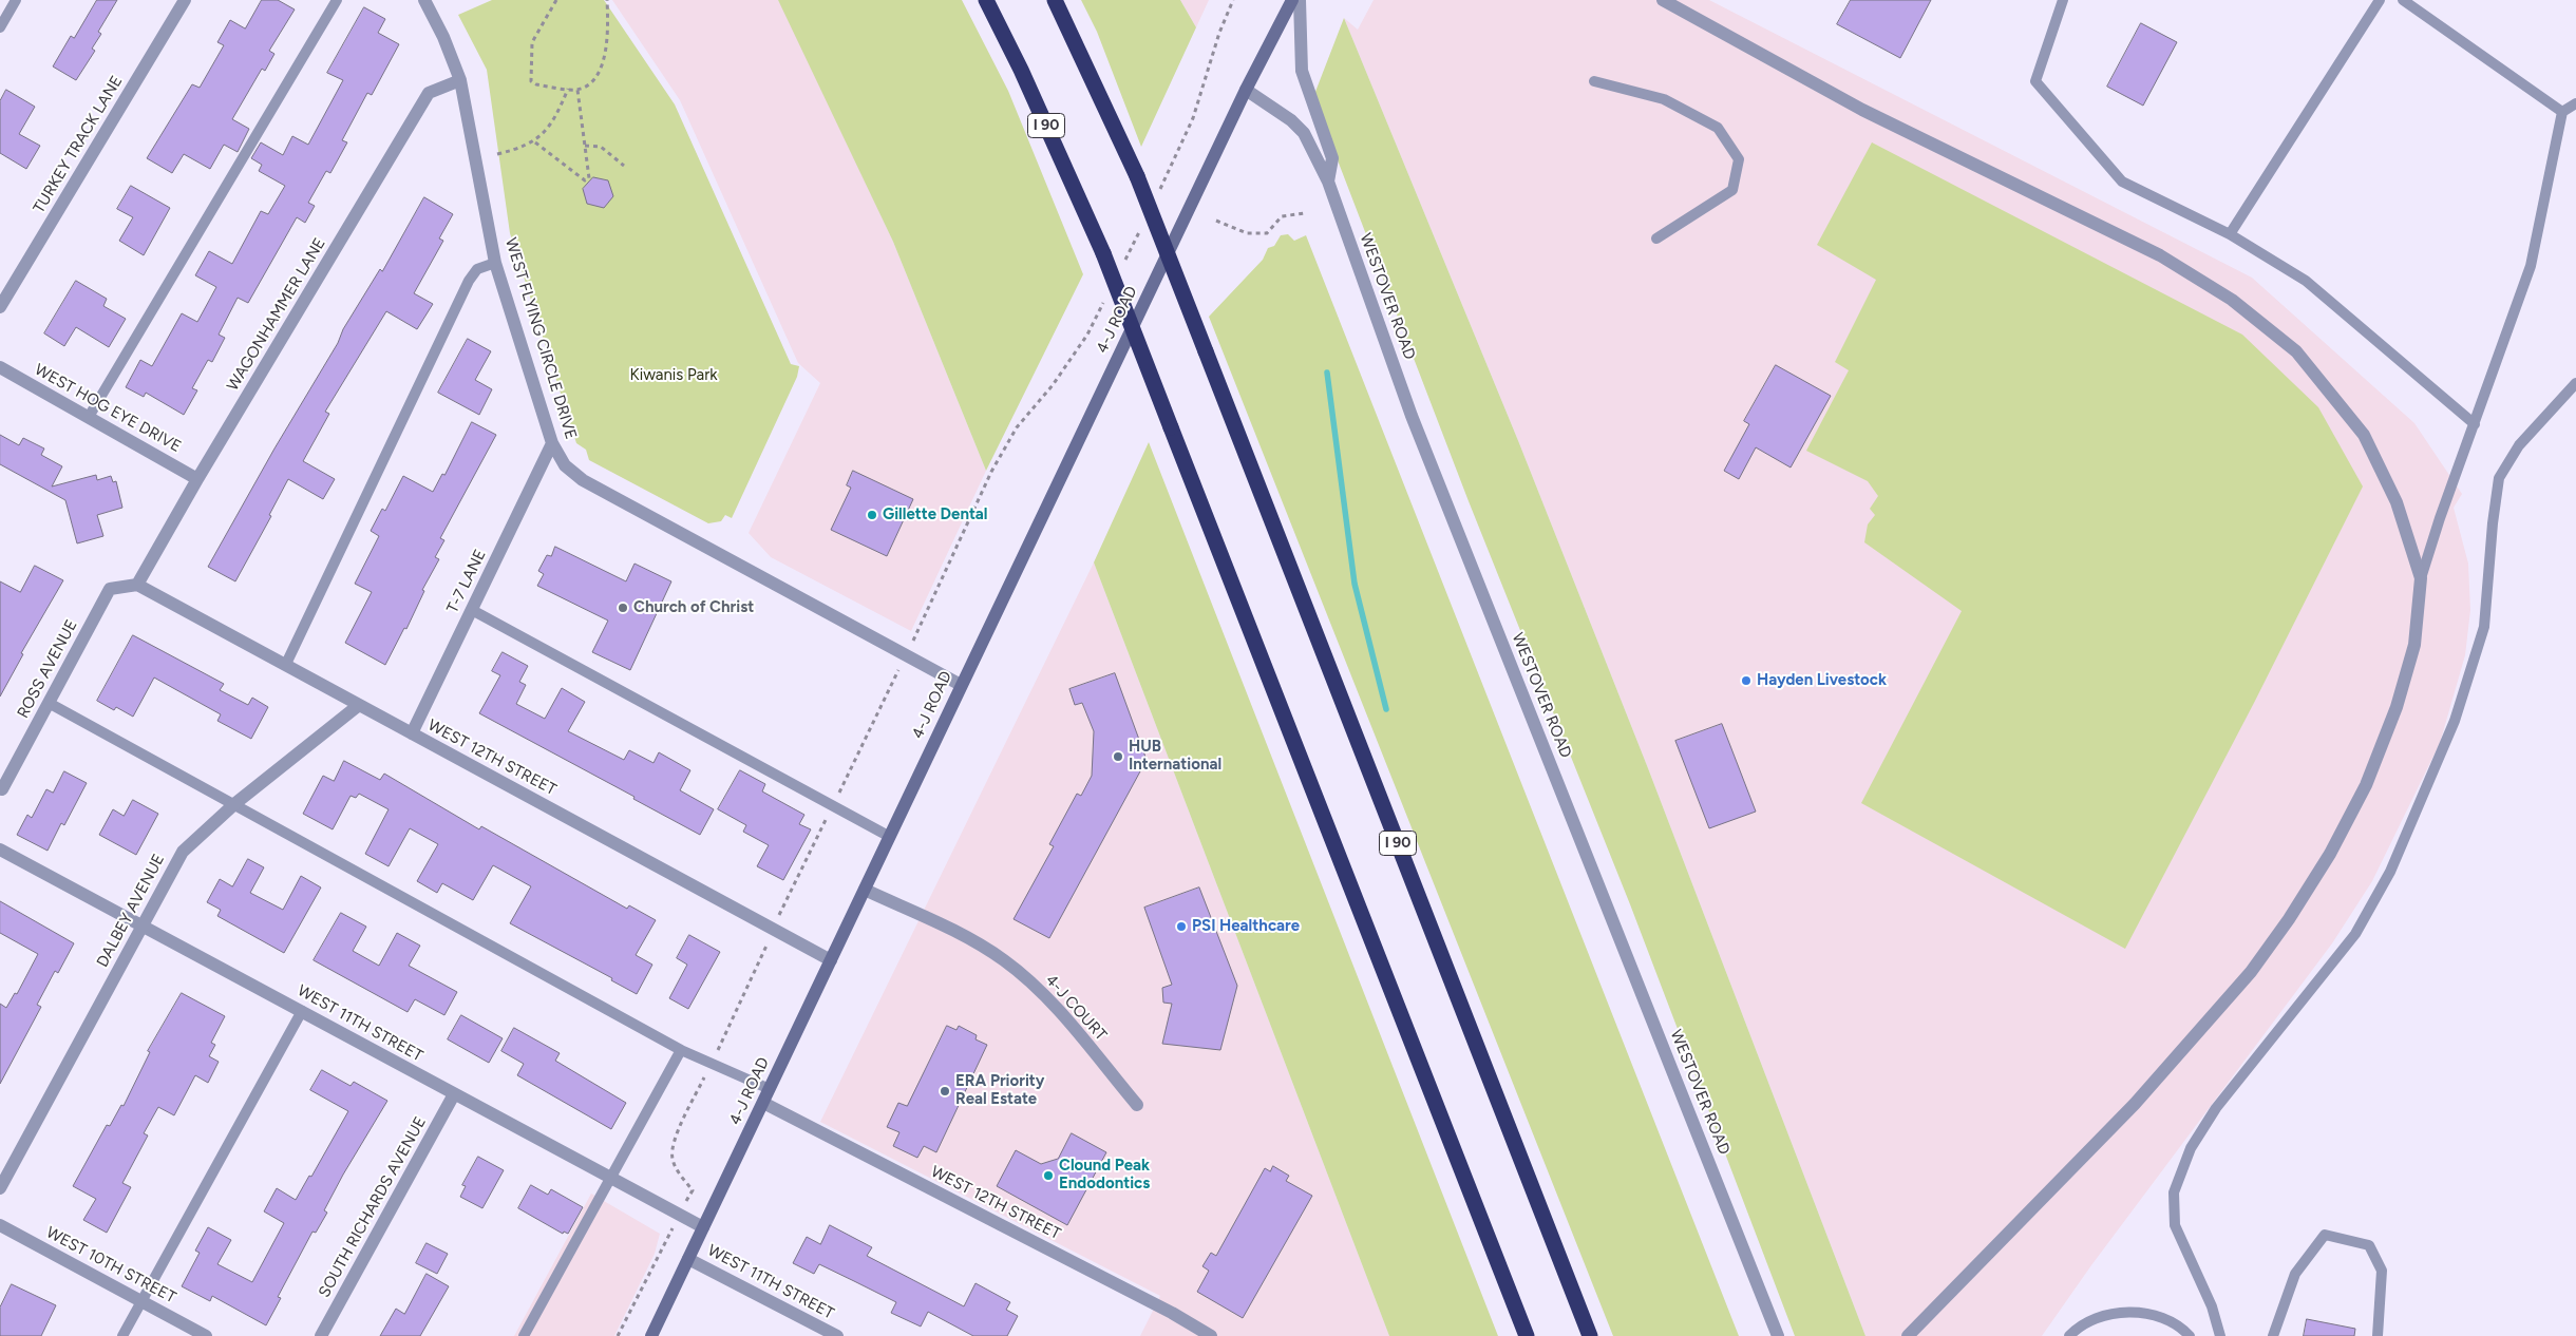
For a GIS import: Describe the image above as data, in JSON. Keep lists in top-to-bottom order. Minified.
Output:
{"streets":{"highway":["I 90"],"main road":["4-J ROAD"],"street":["TURKEY TRACK LANE","WESTOVER ROAD","WAGONHAMMER LANE","WEST FLYING CIRCLE DRIVE","WEST HOG EYE DRIVE","T-7 LANE","ROSS AVENUE","WEST 12TH STREET","DALBEY AVENUE","4-J COURT","WEST 11TH STREET","SOUTH RICHARDS AVENUE","WEST 10TH STREET"]},"crossings":[["WESTOVER ROAD","4-J ROAD"],["WAGONHAMMER LANE","WEST FLYING CIRCLE DRIVE"],["WAGONHAMMER LANE","WEST HOG EYE DRIVE"],["WAGONHAMMER LANE","ROSS AVENUE"],["WAGONHAMMER LANE","WEST 12TH STREET"],["4-J ROAD","WEST FLYING CIRCLE DRIVE"],["4-J ROAD","WEST 12TH STREET"],["4-J ROAD","4-J COURT"],["4-J ROAD","WEST 11TH STREET"],["WEST FLYING CIRCLE DRIVE","T-7 LANE"],["T-7 LANE","WEST 12TH STREET"],["ROSS AVENUE","WEST 12TH STREET"],["WEST 12TH STREET","DALBEY AVENUE"],["DALBEY AVENUE","WEST 11TH STREET"],["WEST 11TH STREET","SOUTH RICHARDS AVENUE"]],"parks":["Kiwanis Park"],"places":["Gillette Dental","Church of Christ","Hayden Livestock","HUB International","PSI Healthcare","ERA Priority Real Estate","Clound Peak Endodontics"]}
